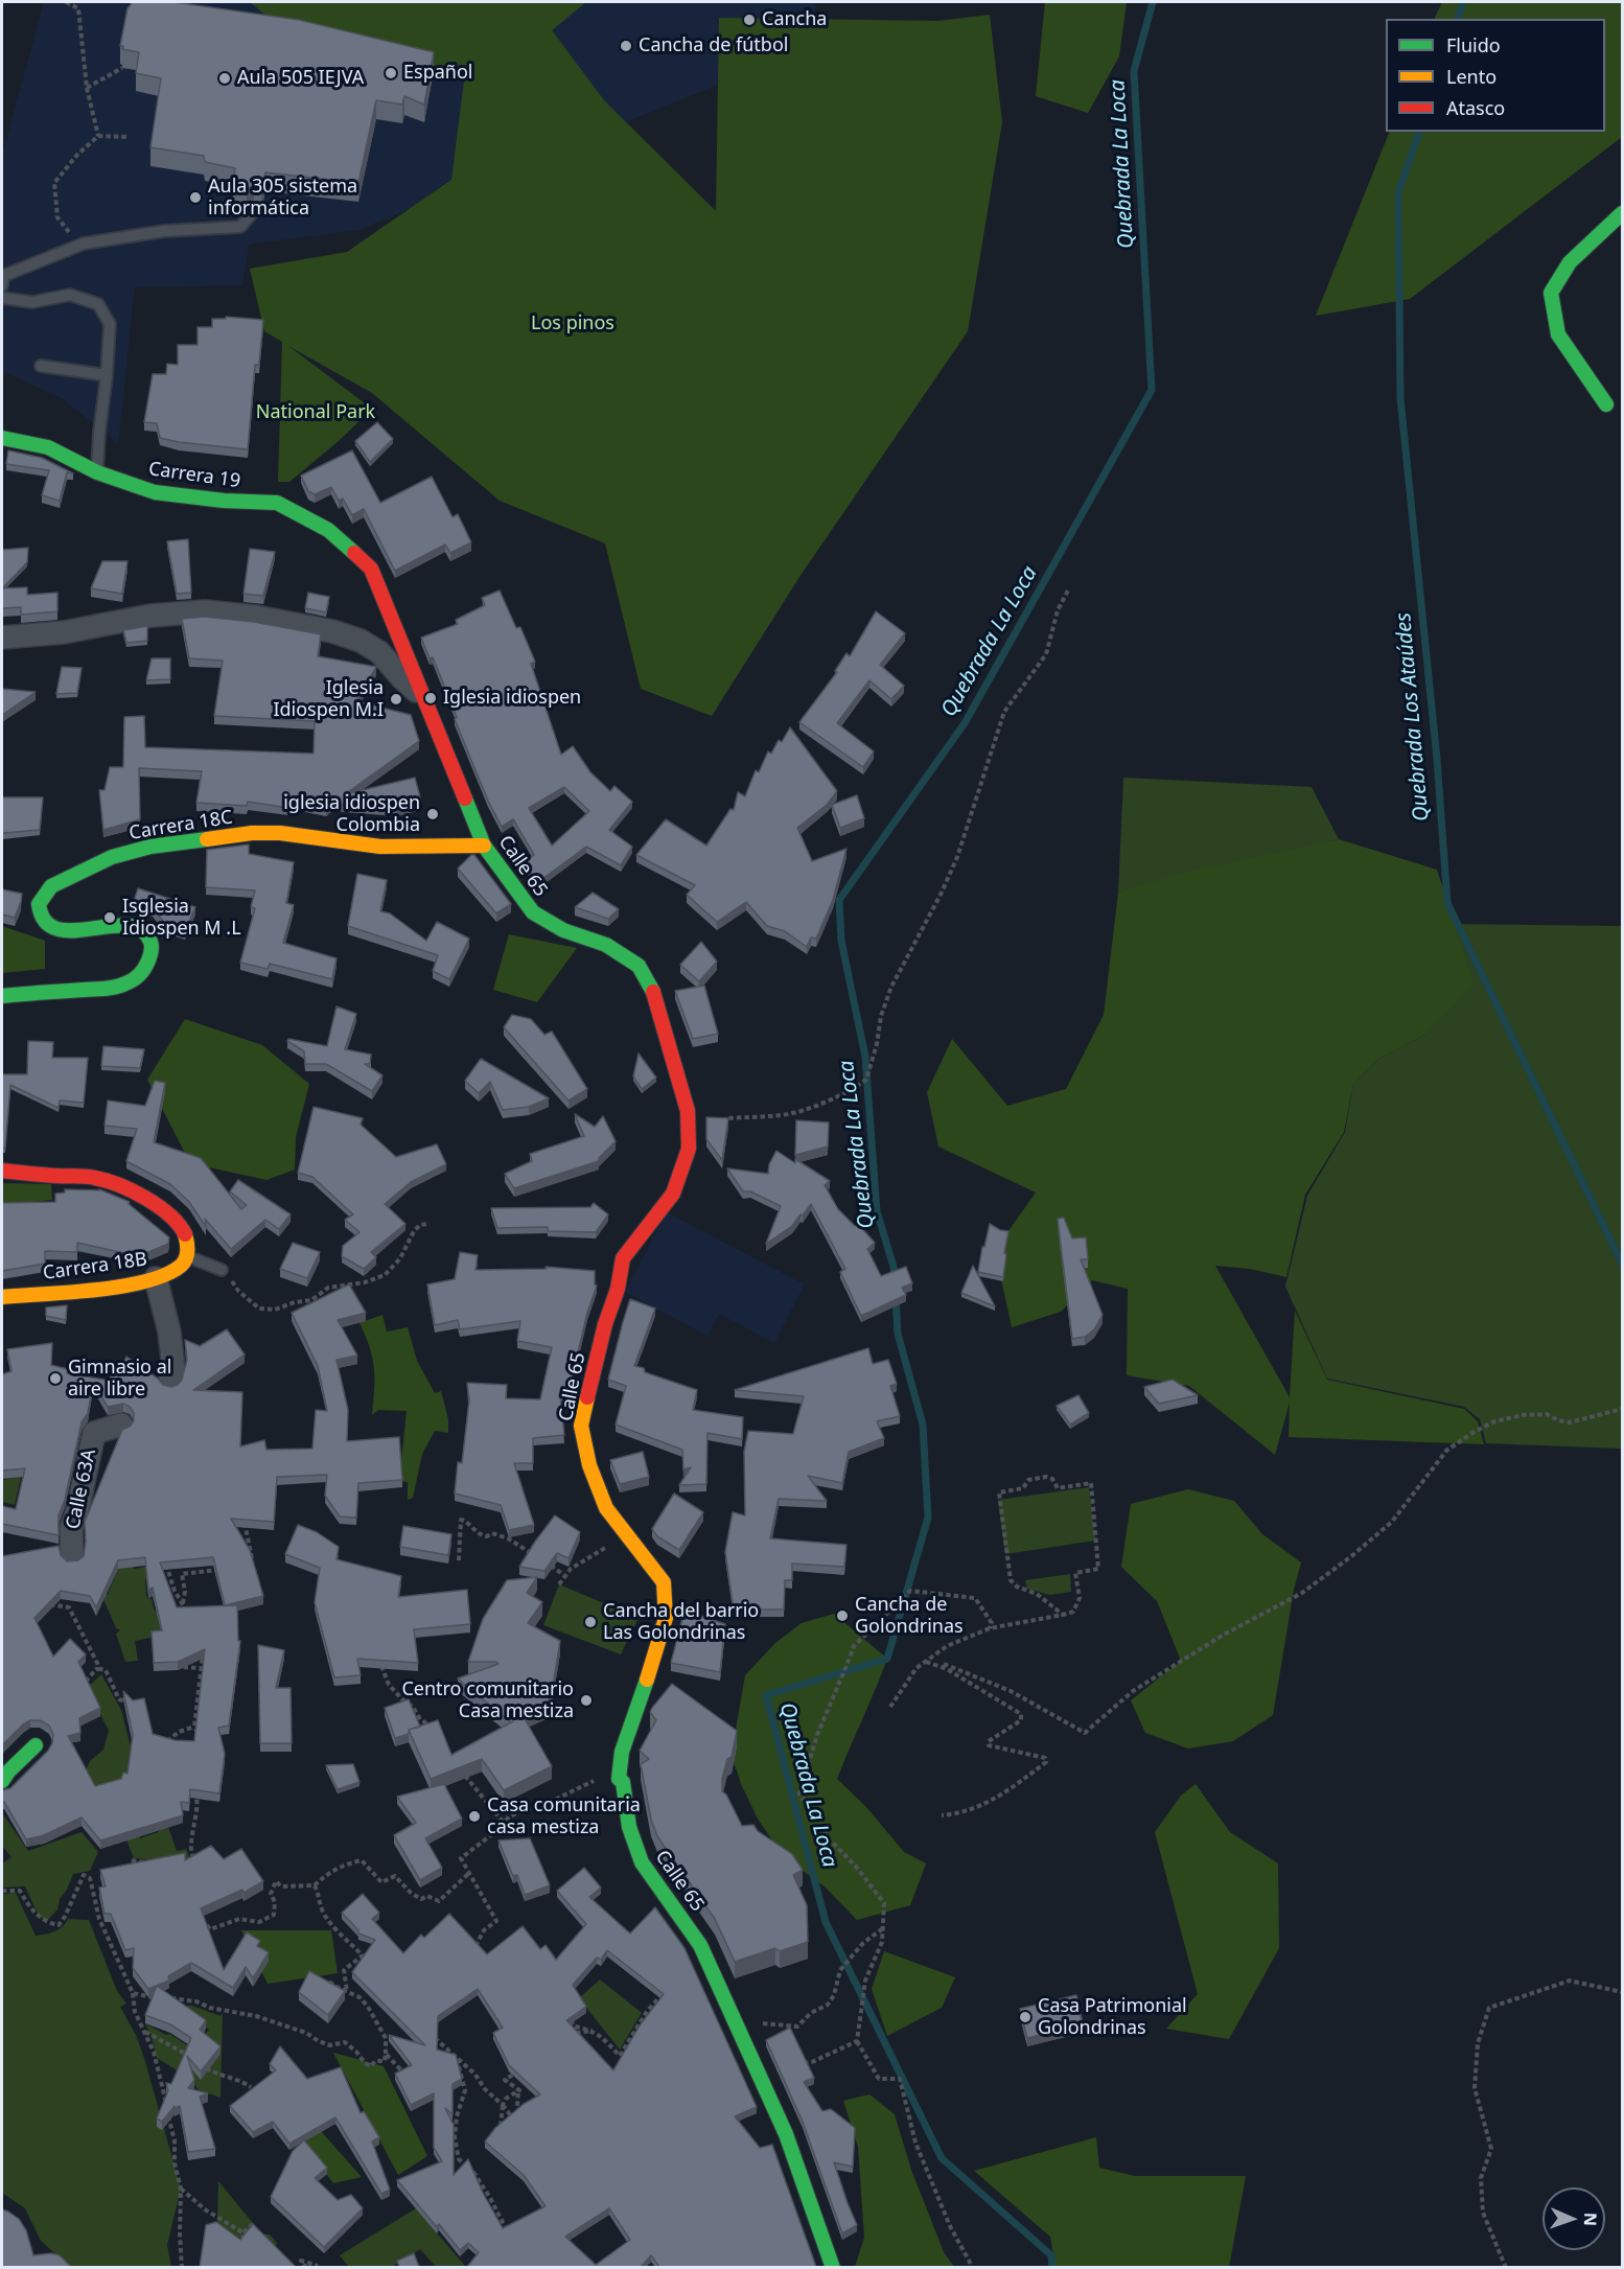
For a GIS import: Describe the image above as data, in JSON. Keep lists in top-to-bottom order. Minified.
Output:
{"streets":{"street":["Carrera 19","Carrera 18C","Calle 65","Carrera 18B","Calle 63A"]},"crossings":[["Carrera 19","Calle 65"],["Carrera 18C","Calle 65"]],"water":["Quebrada La Loca","Quebrada Los Ataúdes"],"parks":["Los pinos","National Park"],"places":["Cancha","Cancha de fútbol","Español","Aula 505 IEJVA","Aula 305 sistema informática","Iglesia idiospen","Iglesia Idiospen M.I","iglesia idiospen Colombia","Isglesia Idiospen M .L","Gimnasio al aire libre","Cancha de Golondrinas","Cancha del barrio Las Golondrinas","Centro comunitario Casa mestiza","Casa comunitaria casa mestiza","Casa Patrimonial Golondrinas"],"legend":["Fluido","Lento","Atasco"],"north":"right"}
